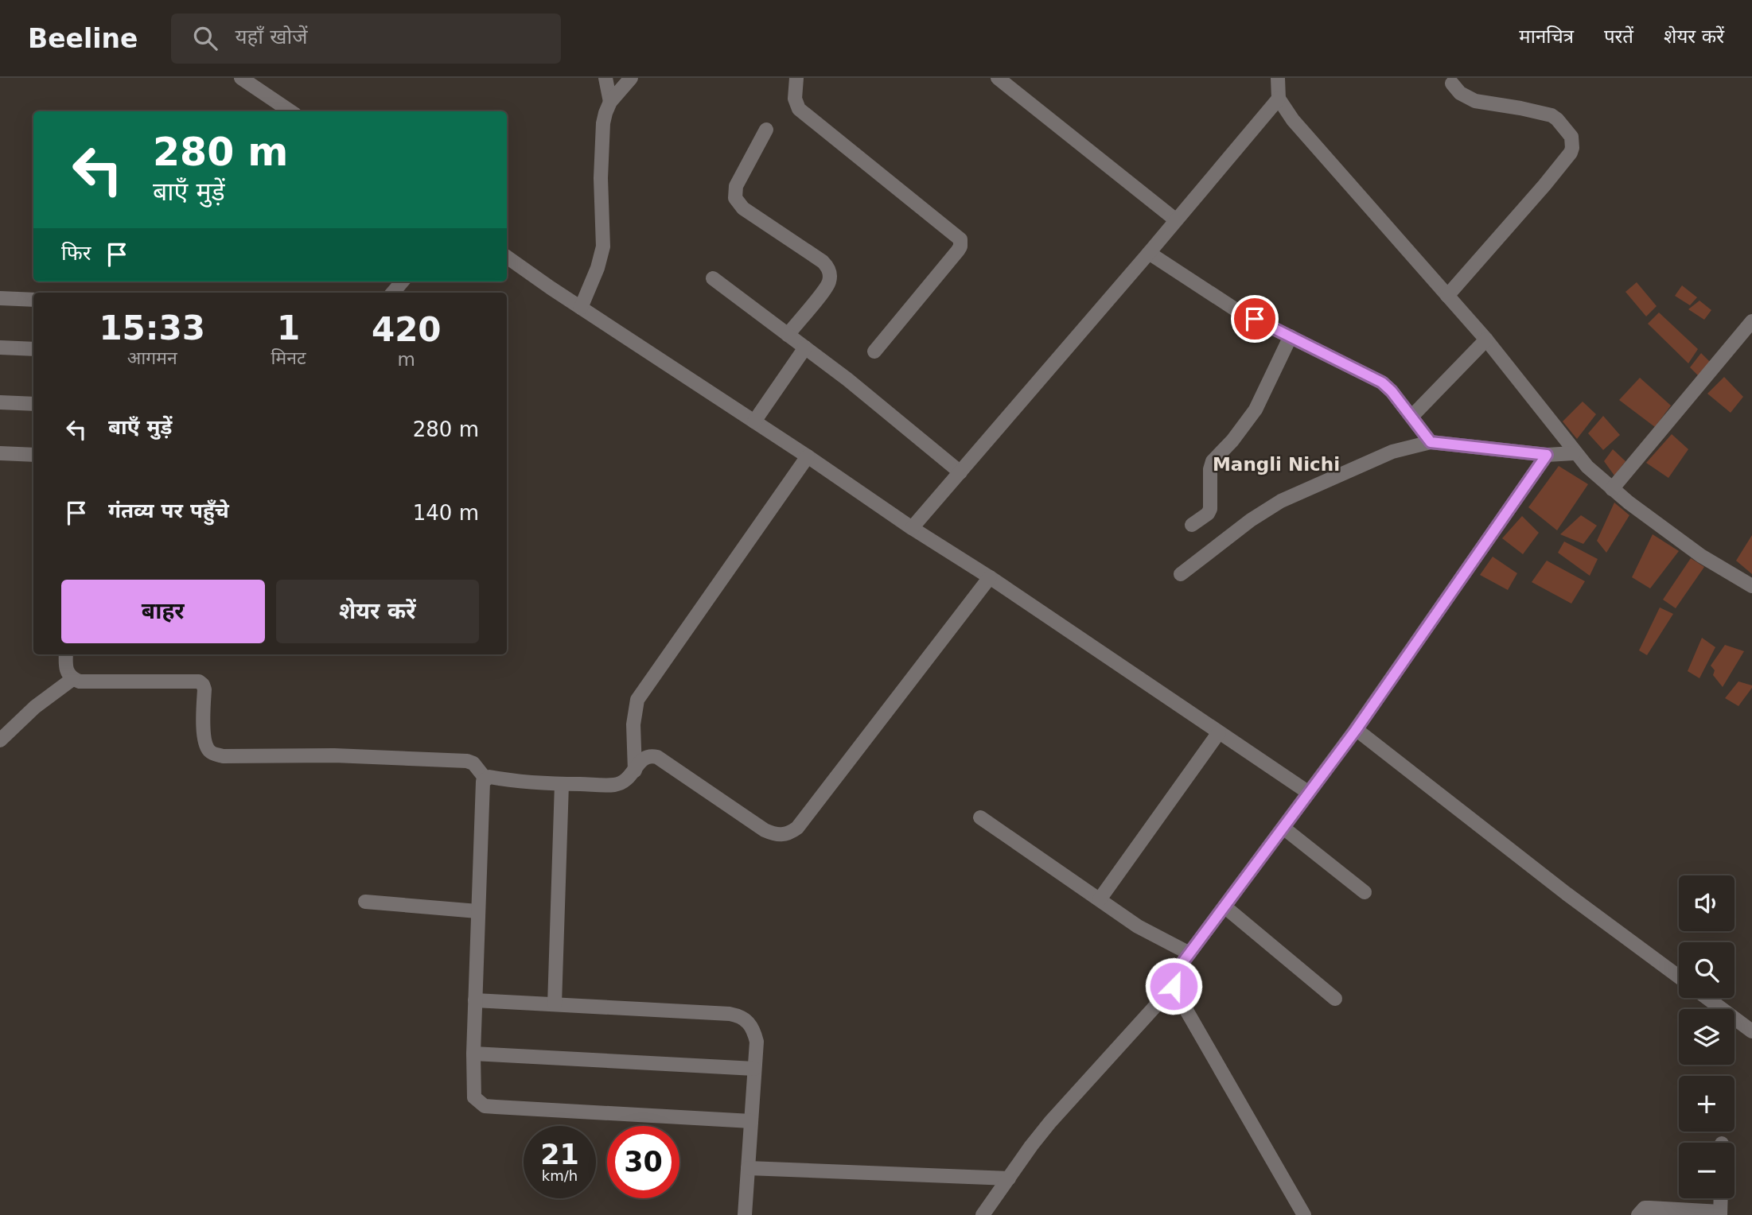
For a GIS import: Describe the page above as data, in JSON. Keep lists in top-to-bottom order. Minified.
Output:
{"districts":["Mangli Nichi"],"page":{"header":"Beeline","search":"यहाँ खोजें","nav":["मानचित्र","परतें","शेयर करें"],"turn":["280 m","बाएँ मुड़ें"],"then":"फिर","eta":["15:33","आगमन","1","मिनट","420","m"],"list":[{"name":"बाएँ मुड़ें","value":"280 m"},{"name":"गंतव्य पर पहुँचे","value":"140 m"}],"buttons":["बाहर","शेयर करें"],"map_buttons":["+","−"],"speed":"21 km/h","limit":"30"}}
